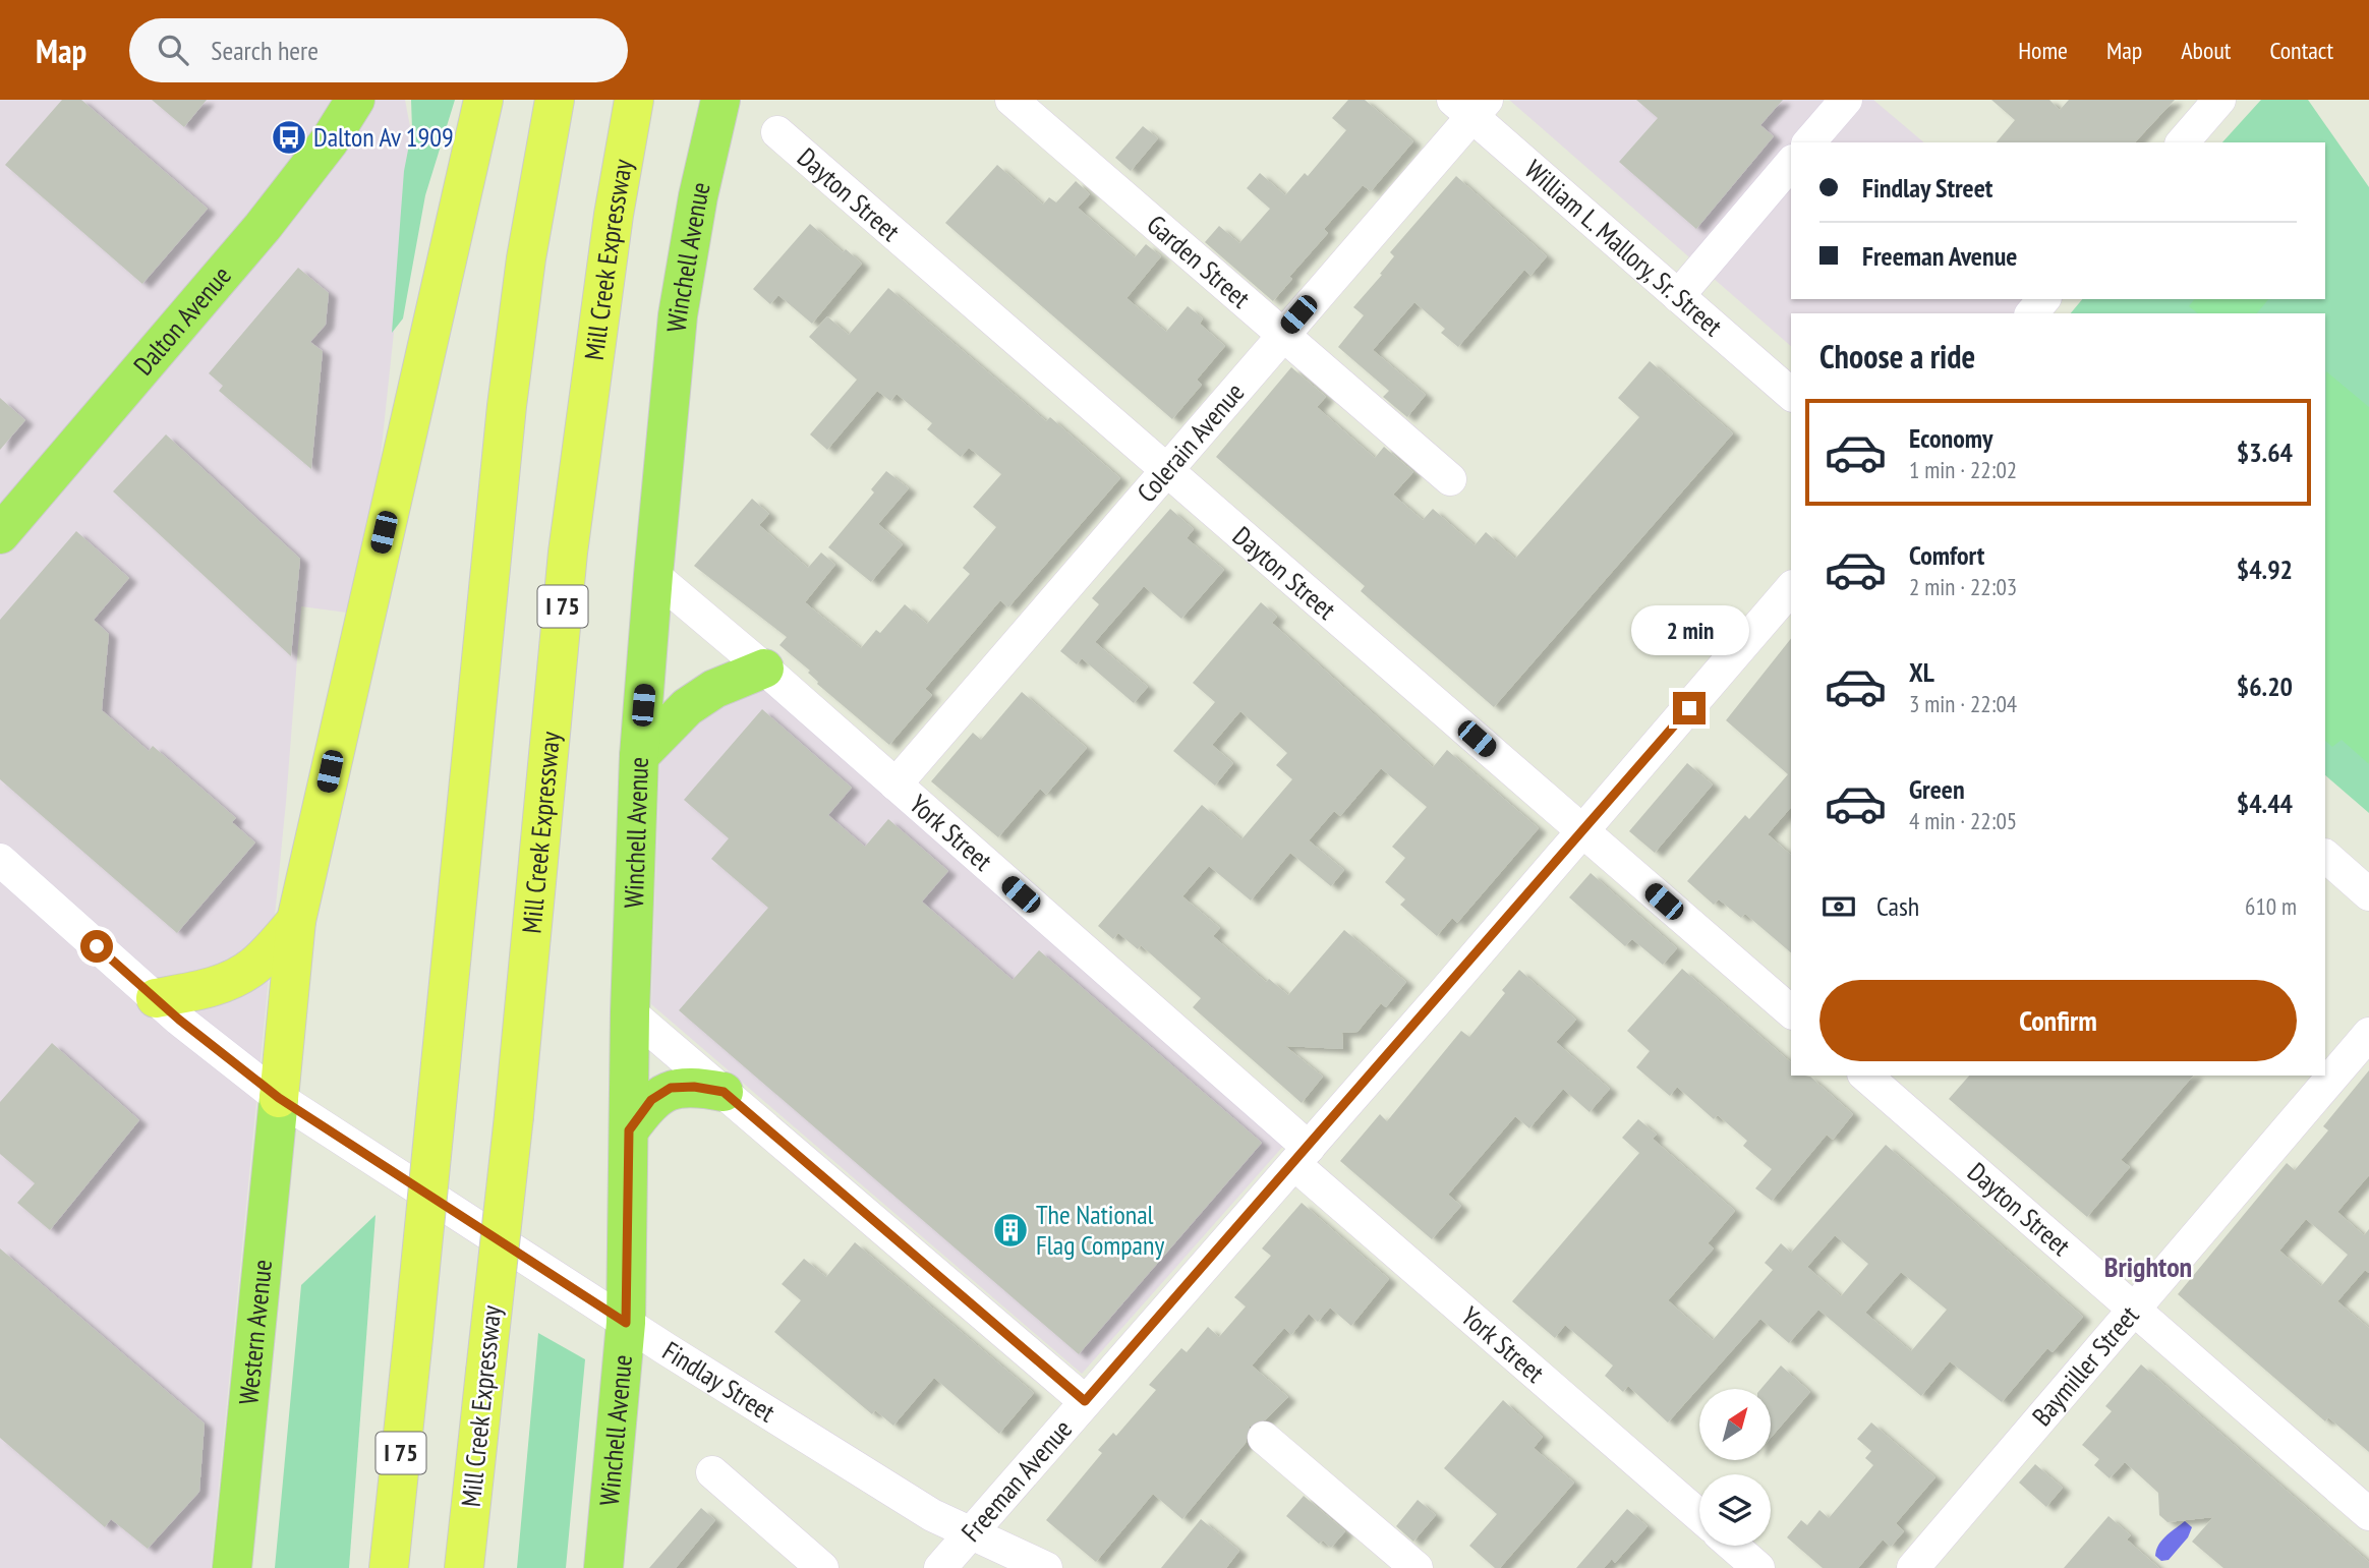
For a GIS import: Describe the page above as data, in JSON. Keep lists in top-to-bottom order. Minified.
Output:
{"streets":{"highway":["Mill Creek Expressway","I 75"],"main road":["Winchell Avenue","Dalton Avenue","Western Avenue"],"street":["Dayton Street","William L. Mallory, Sr. Street","Garden Street","Colerain Avenue","York Street","Baymiller Street","Findlay Street","Freeman Avenue"]},"crossings":[["Dayton Street","Colerain Avenue"],["Dayton Street","Baymiller Street"],["Dayton Street","Freeman Avenue"],["William L. Mallory, Sr. Street","Colerain Avenue"],["Winchell Avenue","York Street"],["Winchell Avenue","Findlay Street"],["Garden Street","Colerain Avenue"],["Colerain Avenue","York Street"],["York Street","Freeman Avenue"],["Western Avenue","Findlay Street"],["Findlay Street","Freeman Avenue"]],"districts":["Brighton"],"places":{"bus stop":["Dalton Av 1909"],"building":["The National Flag Company"]},"north":"top right","page":{"header":"Map","search":"Search here","nav":["Home","Map","About","Contact"],"banner":["Findlay Street","Freeman Avenue"],"heading":"Choose a ride","list":[{"name":"Economy","note":"1 min · 22:02","value":"$3.64"},{"name":"Comfort","note":"2 min · 22:03","value":"$4.92"},{"name":"XL","note":"3 min · 22:04","value":"$6.20"},{"name":"Green","note":"4 min · 22:05","value":"$4.44"}],"bubble":"2 min","pay":["Cash","610 m"],"buttons":"Confirm"}}
